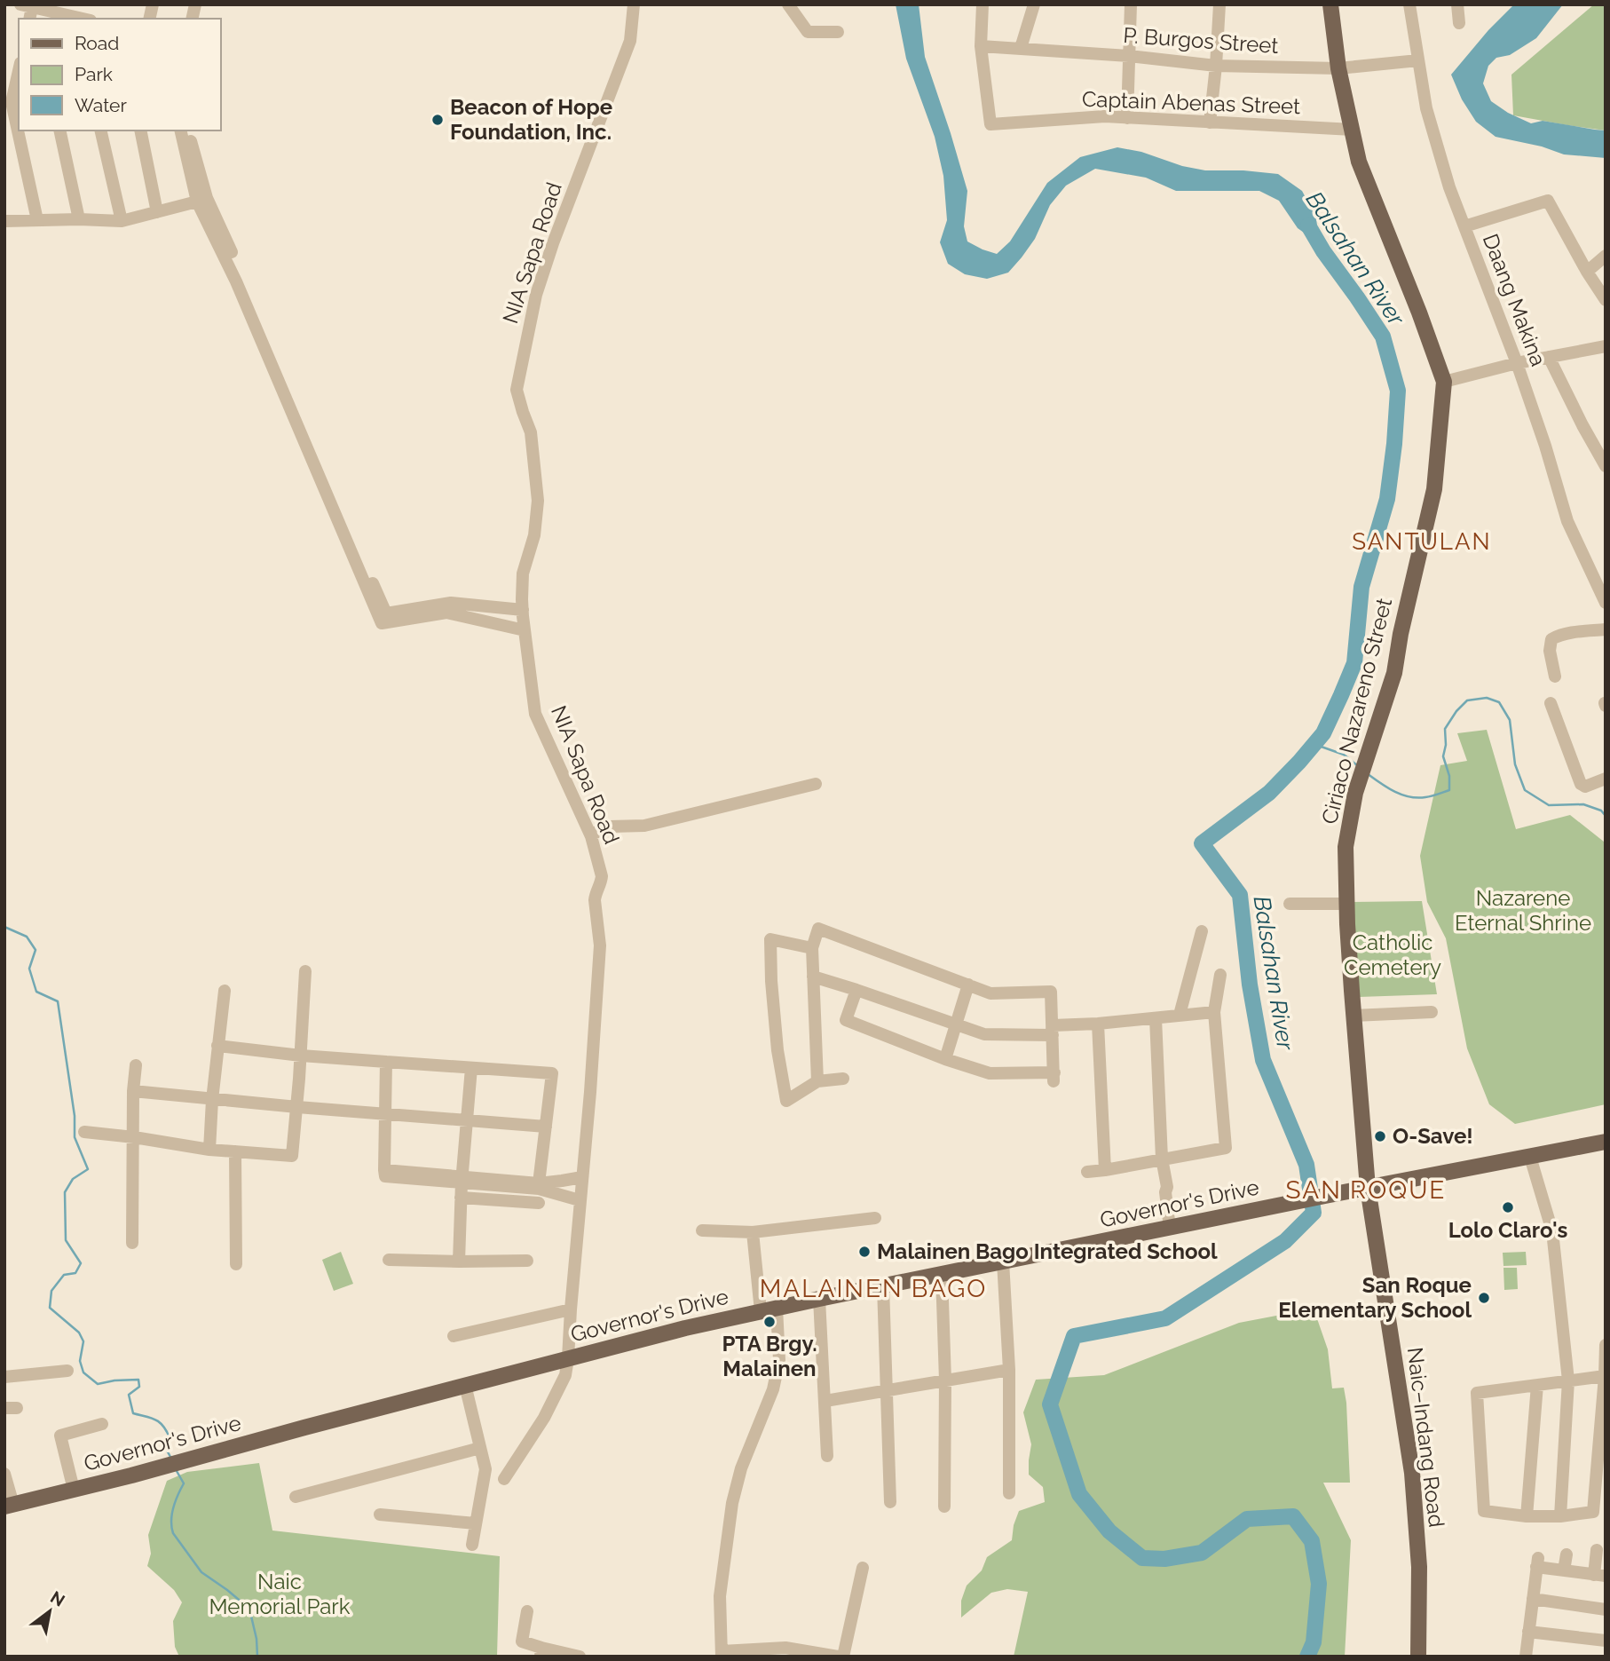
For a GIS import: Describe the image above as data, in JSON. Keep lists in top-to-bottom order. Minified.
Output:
{"streets":{"main road":["Ciriaco Nazareno Street","Governor's Drive","Naic–Indang Road"],"street":["P. Burgos Street","Captain Abenas Street","NIA Sapa Road","Daang Makina"]},"crossings":[["P. Burgos Street","Captain Abenas Street"],["P. Burgos Street","Daang Makina"],["P. Burgos Street","Ciriaco Nazareno Street"],["Captain Abenas Street","Ciriaco Nazareno Street"],["NIA Sapa Road","Governor's Drive"],["Ciriaco Nazareno Street","Governor's Drive"],["Ciriaco Nazareno Street","Naic–Indang Road"],["Governor's Drive","Naic–Indang Road"]],"districts":["SANTULAN","SAN ROQUE","MALAINEN BAGO"],"water":["Balsahan River"],"parks":["Nazarene Eternal Shrine","Catholic Cemetery","Naic Memorial Park"],"places":["Beacon of Hope Foundation, Inc.","O-Save!","Lolo Claro's","Malainen Bago Integrated School","San Roque Elementary School","PTA Brgy. Malainen"],"legend":["Road","Park","Water"],"north":"top right"}
